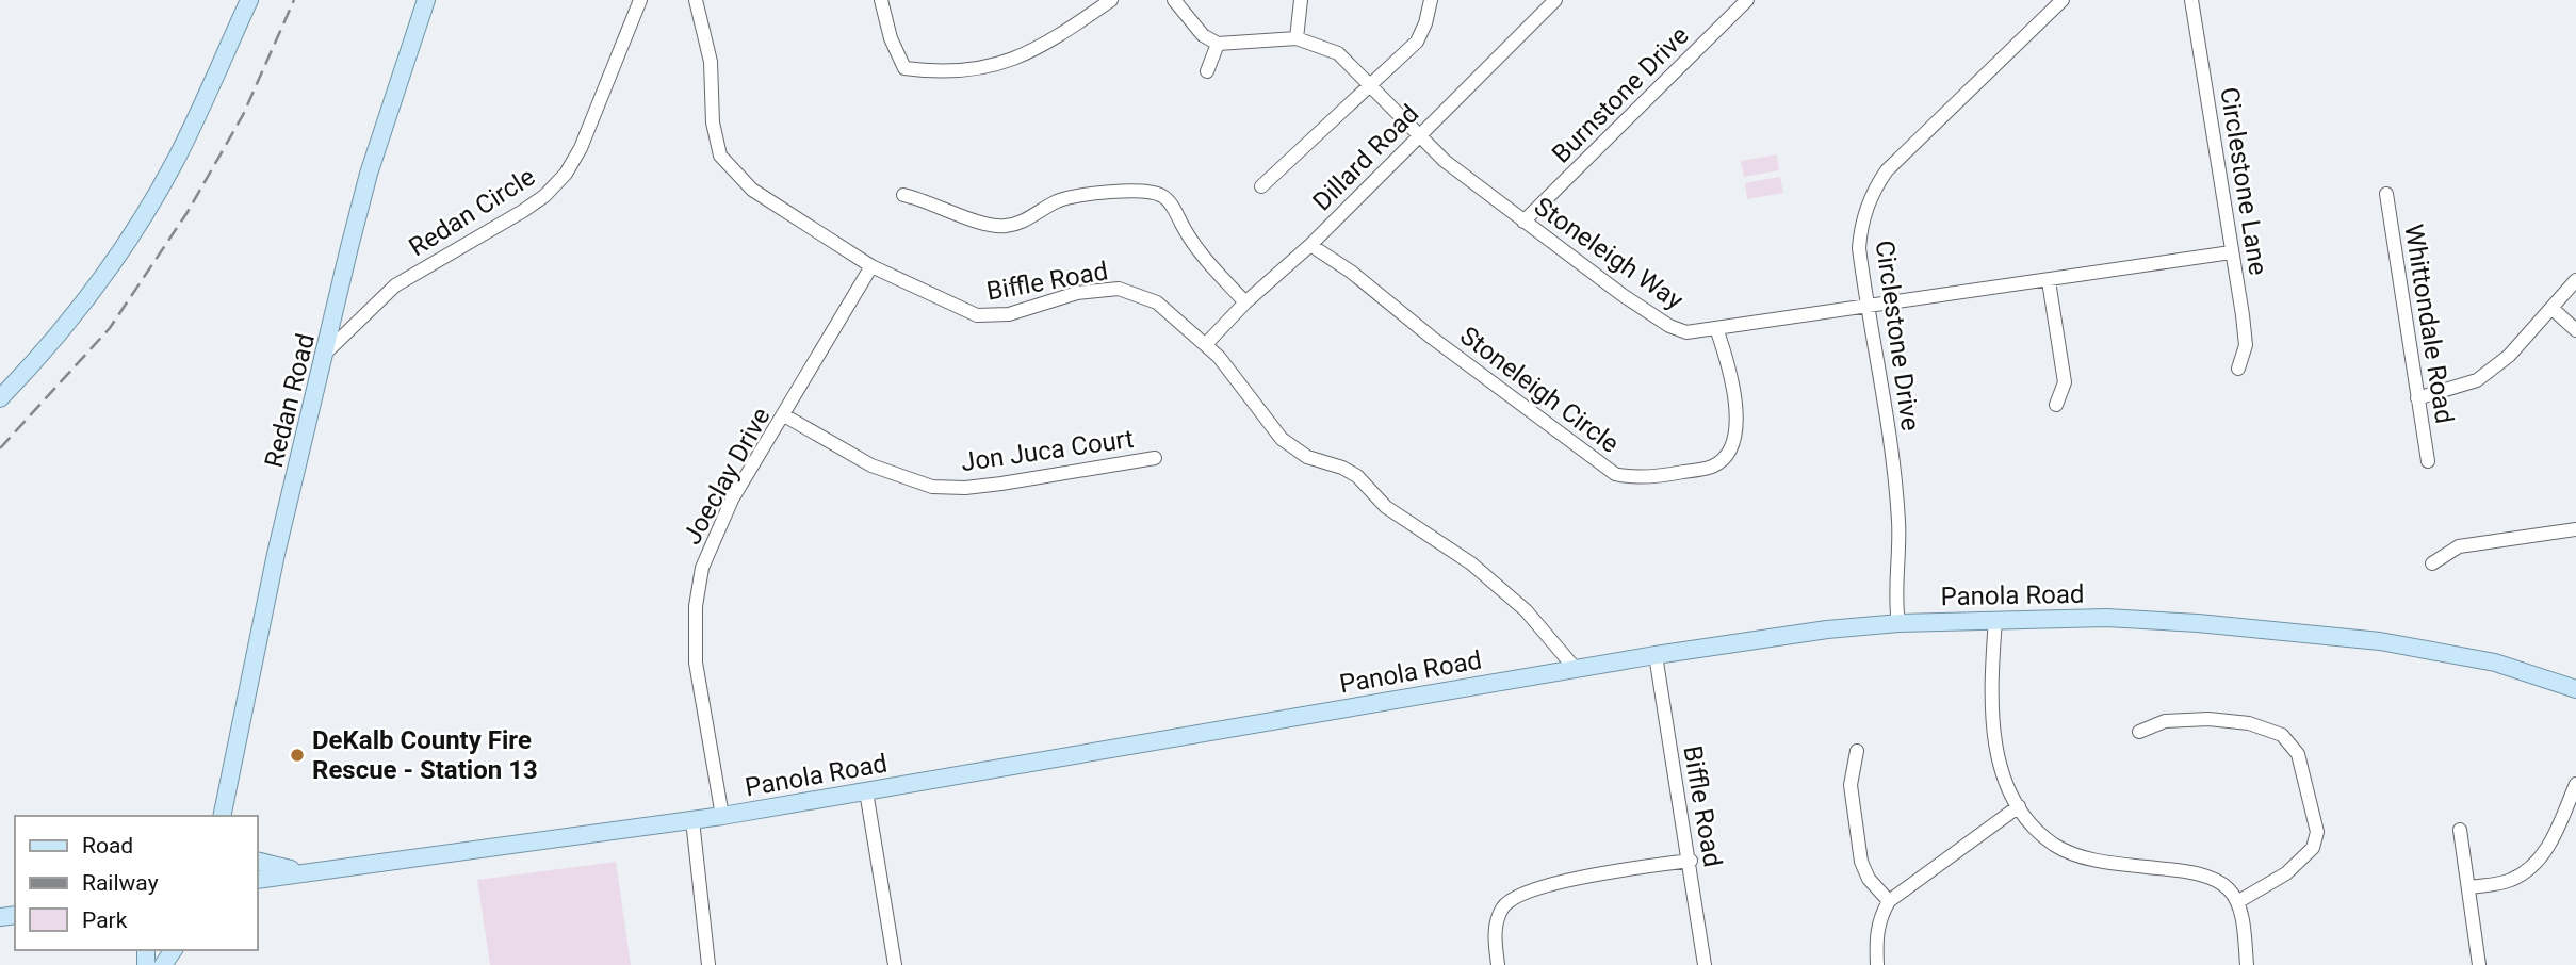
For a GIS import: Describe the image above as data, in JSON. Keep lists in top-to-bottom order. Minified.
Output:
{"streets":{"main road":["Redan Road","Panola Road"],"street":["Burnstone Drive","Dillard Road","Circlestone Lane","Redan Circle","Stoneleigh Way","Biffle Road","Whittondale Road","Circlestone Drive","Stoneleigh Circle","Jon Juca Court","Joeclay Drive"]},"crossings":[["Burnstone Drive","Stoneleigh Way"],["Dillard Road","Stoneleigh Way"],["Dillard Road","Biffle Road"],["Dillard Road","Stoneleigh Circle"],["Circlestone Lane","Stoneleigh Way"],["Redan Circle","Redan Road"],["Stoneleigh Way","Circlestone Drive"],["Stoneleigh Way","Stoneleigh Circle"],["Biffle Road","Joeclay Drive"],["Biffle Road","Panola Road"],["Circlestone Drive","Panola Road"],["Jon Juca Court","Joeclay Drive"],["Joeclay Drive","Panola Road"]],"places":["DeKalb County Fire Rescue - Station 13"],"legend":["Road","Railway","Park"]}
